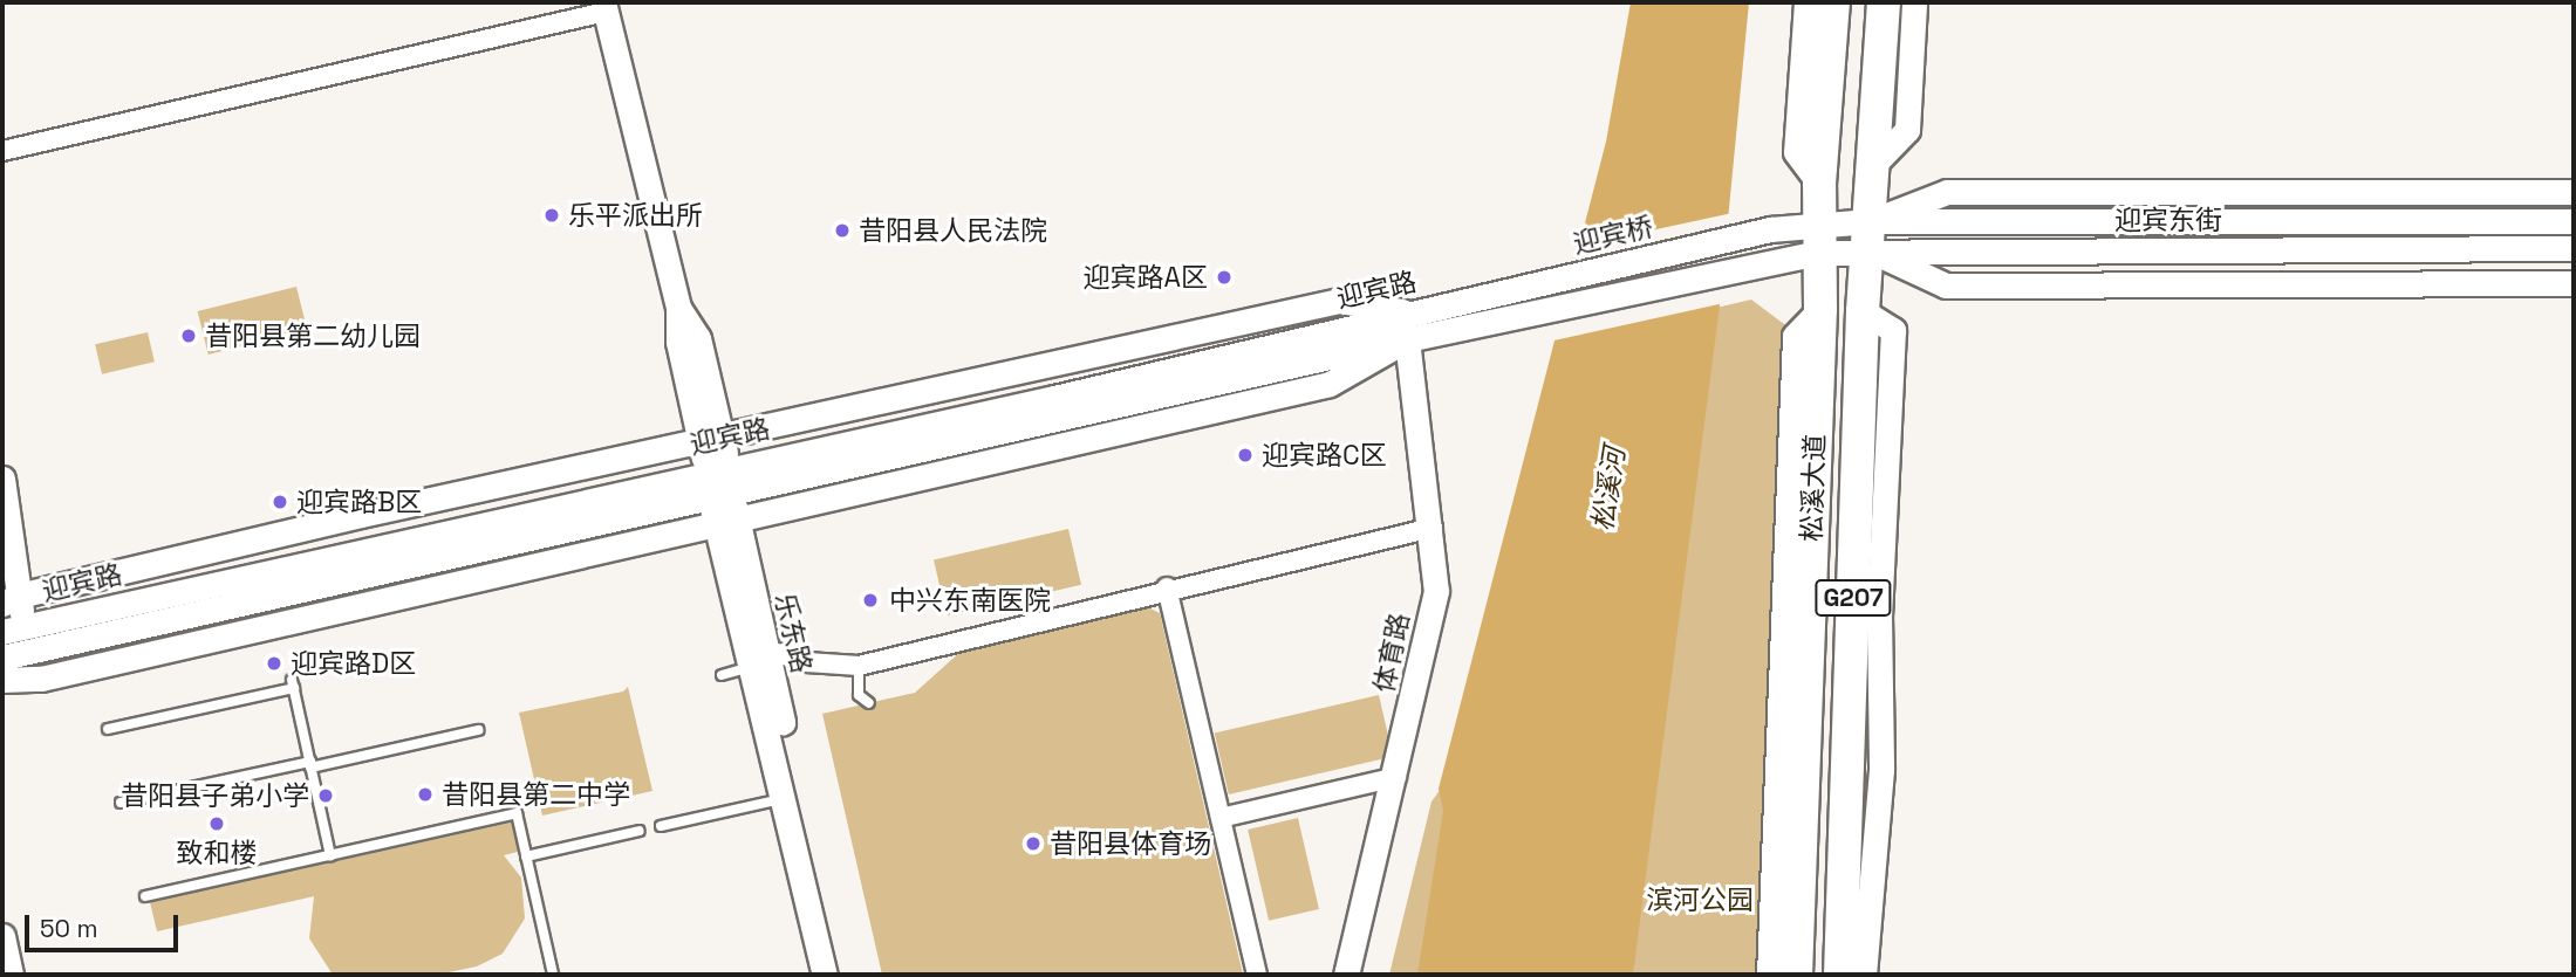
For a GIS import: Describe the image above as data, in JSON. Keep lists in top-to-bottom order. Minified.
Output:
{"streets":{"highway":["松溪大道","G207"],"main road":["迎宾东街","迎宾桥","迎宾路","乐东路","体育路"]},"crossings":[["迎宾东街","迎宾桥"],["迎宾东街","迎宾路"],["迎宾东街","松溪大道"],["迎宾桥","迎宾路"],["迎宾路","乐东路"],["迎宾路","体育路"]],"water":["松溪河"],"parks":["滨河公园"],"places":["乐平派出所","昔阳县人民法院","迎宾路A区","昔阳县第二幼儿园","迎宾路C区","迎宾路B区","中兴东南医院","迎宾路D区","昔阳县第二中学","昔阳县子弟小学","致和楼","昔阳县体育场"],"scale_bar":"50 m"}
